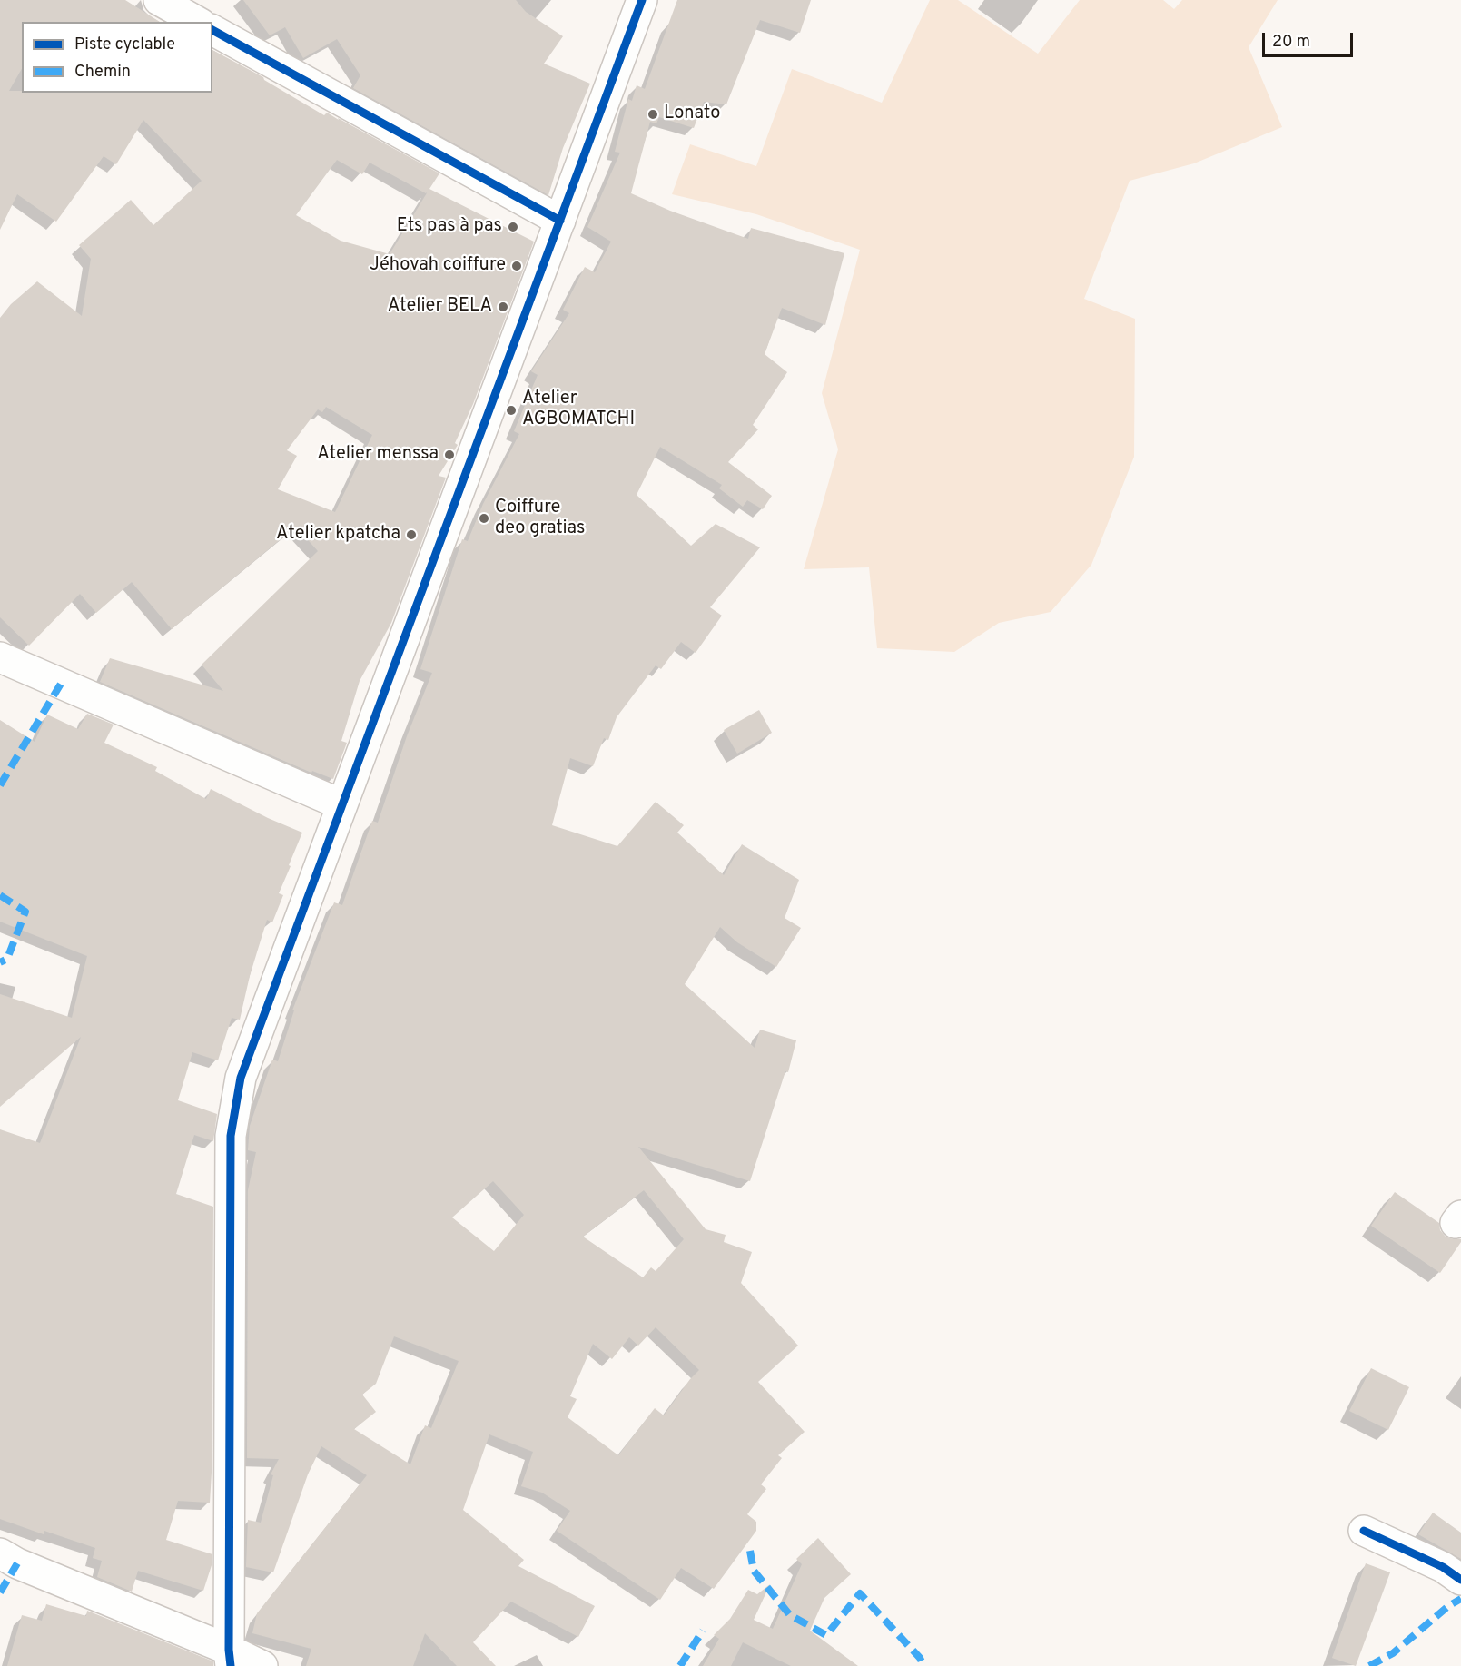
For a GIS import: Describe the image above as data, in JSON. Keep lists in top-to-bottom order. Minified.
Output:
{"places":["Lonato","Ets pas à pas","Jéhovah coiffure","Atelier BELA","Atelier AGBOMATCHI","Atelier menssa","Coiffure deo gratias","Atelier kpatcha"],"legend":["Piste cyclable","Chemin"],"scale_bar":"20 m"}
